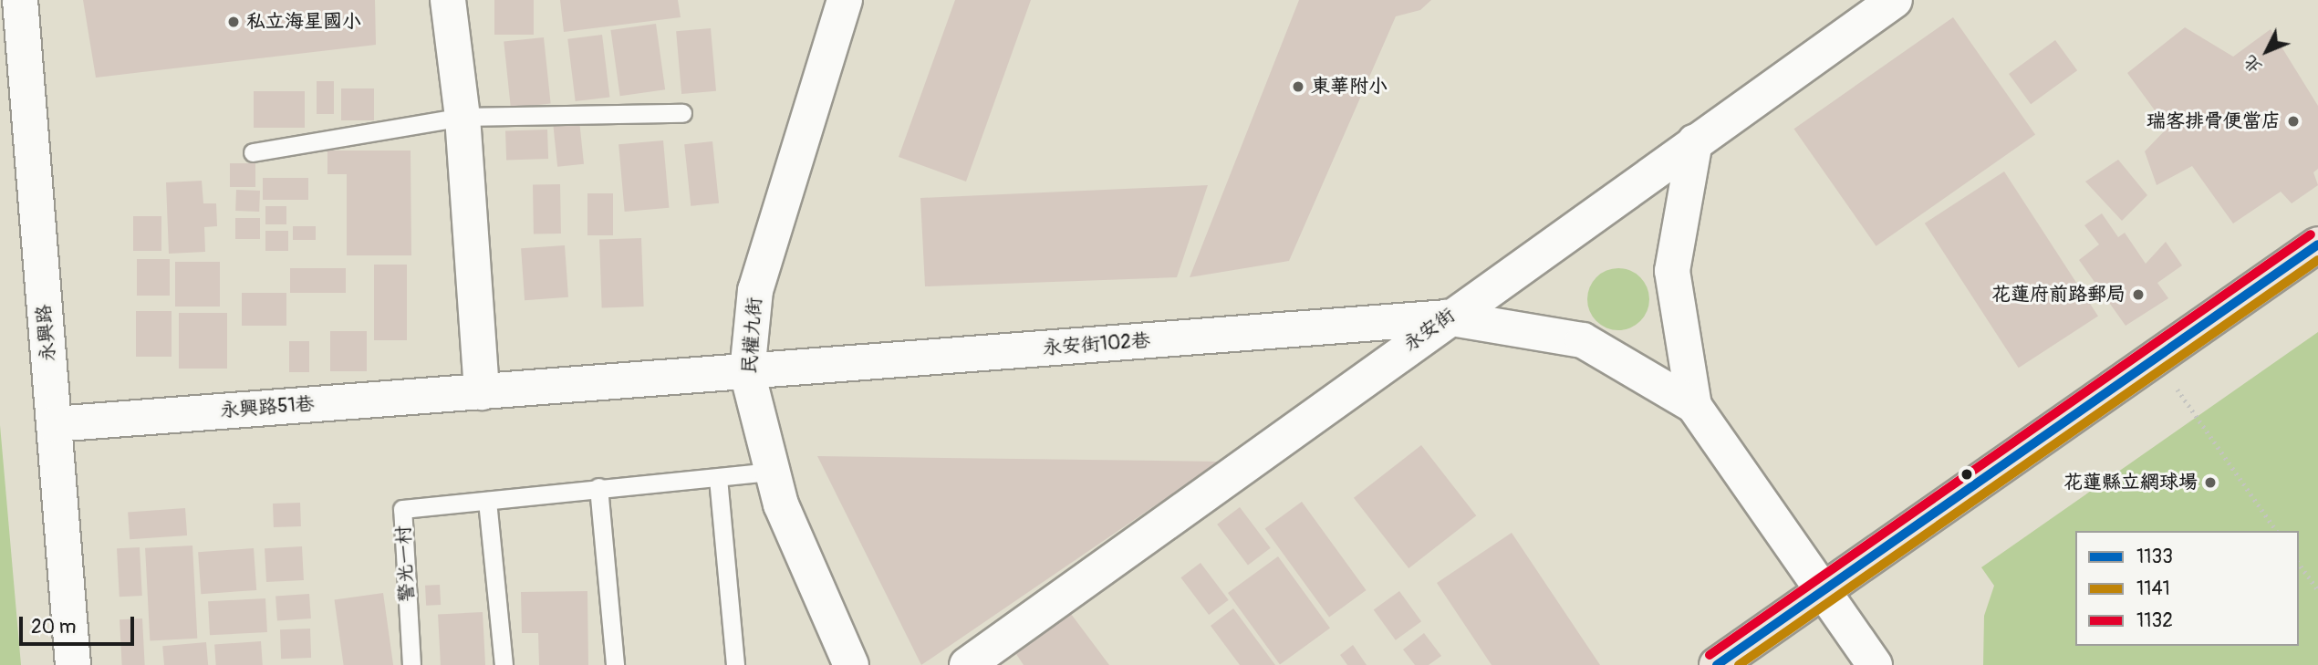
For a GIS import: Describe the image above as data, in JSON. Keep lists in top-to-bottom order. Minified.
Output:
{"streets":{"street":["永安街","永興路","民權九街","永安街102巷","永興路51巷"],"lane":["警光一村"]},"crossings":[["永安街","永安街102巷"],["永興路","永興路51巷"],["民權九街","永安街102巷"],["民權九街","永興路51巷"],["民權九街","警光一村"],["永安街102巷","永興路51巷"]],"places":["私立海星國小","東華附小","瑞客排骨便當店","花蓮府前路郵局","花蓮縣立網球場"],"lines":["transit line 1132","transit line 1133","transit line 1141"],"legend":["1133","1141","1132"],"scale_bar":"20 m","north":"bottom left"}
